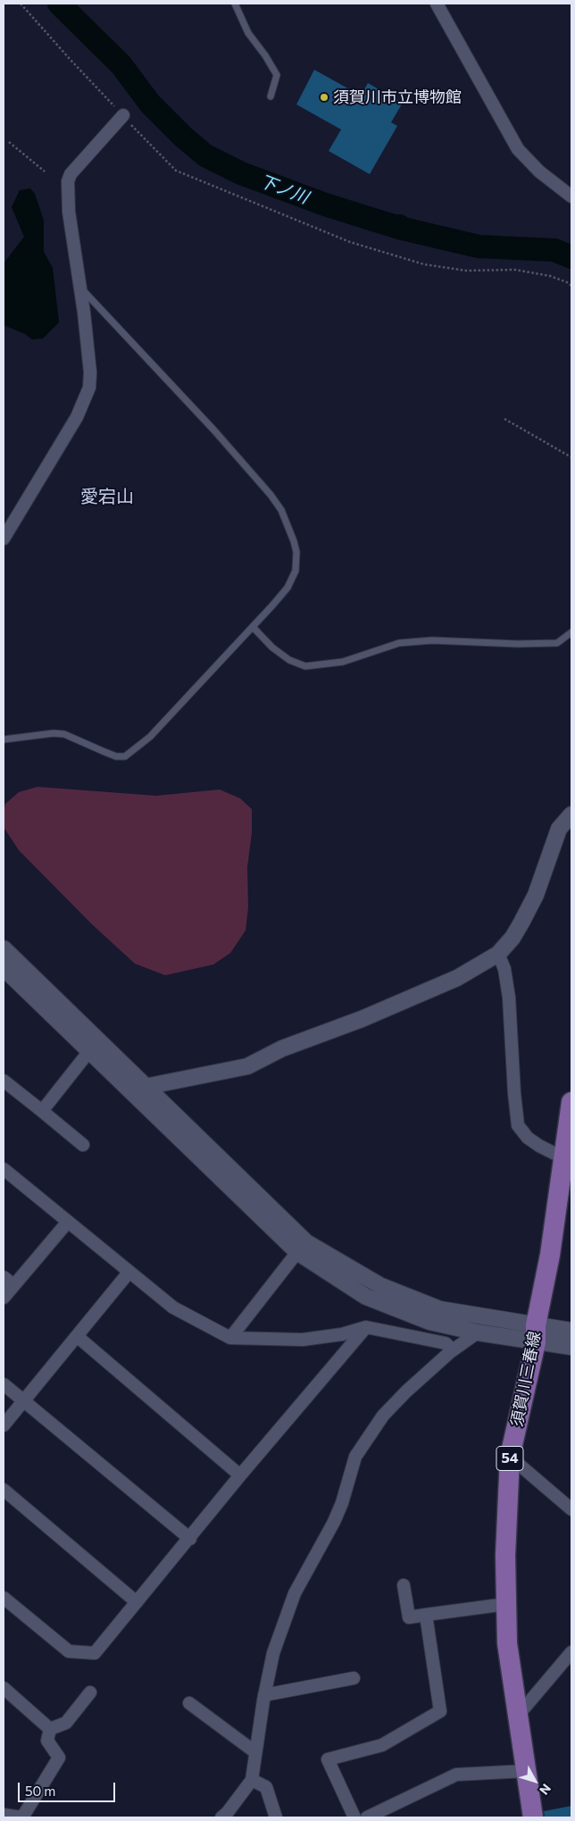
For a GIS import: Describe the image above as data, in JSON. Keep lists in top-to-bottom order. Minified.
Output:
{"streets":{"main road":["須賀川三春線","54"]},"districts":["愛宕山"],"water":["下ノ川"],"places":["須賀川市立博物館"],"scale_bar":"50 m","north":"bottom right"}
